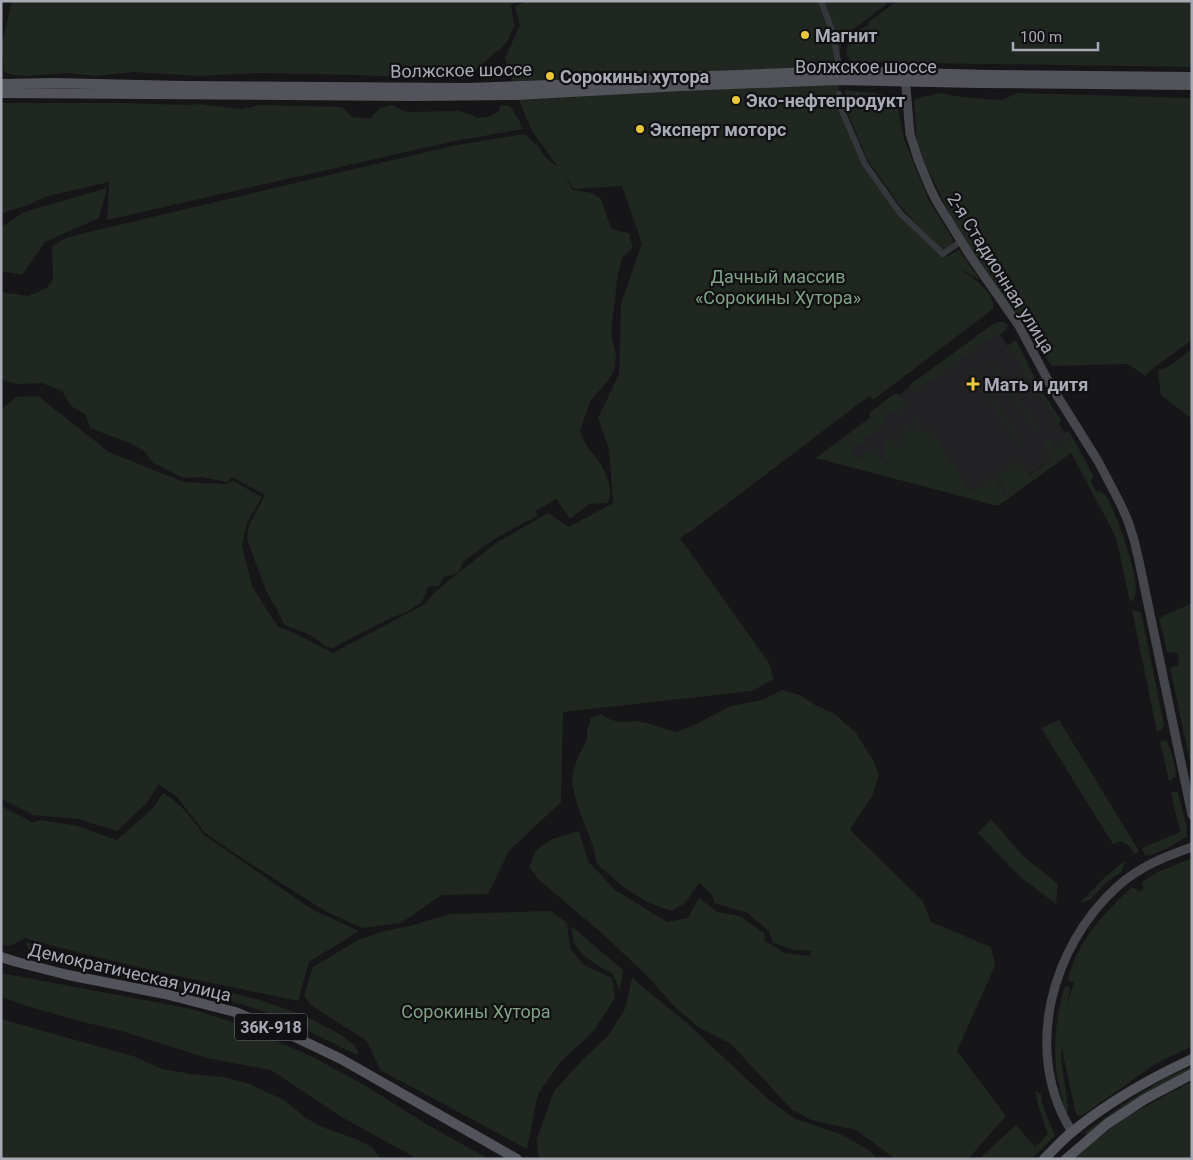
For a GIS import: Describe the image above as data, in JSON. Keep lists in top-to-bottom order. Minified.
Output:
{"streets":{"main road":["Волжское шоссе","2-я Стадионная улица","Демократическая улица","36К-918"]},"crossings":[["Волжское шоссе","2-я Стадионная улица"]],"parks":["Дачный массив «Сорокины Хутора»","Сорокины Хутора"],"places":{"other":["Магнит","Сорокины хутора","Эко-нефтепродукт","Эксперт моторс"],"health":["Мать и дитя"]},"scale_bar":"100 m"}
